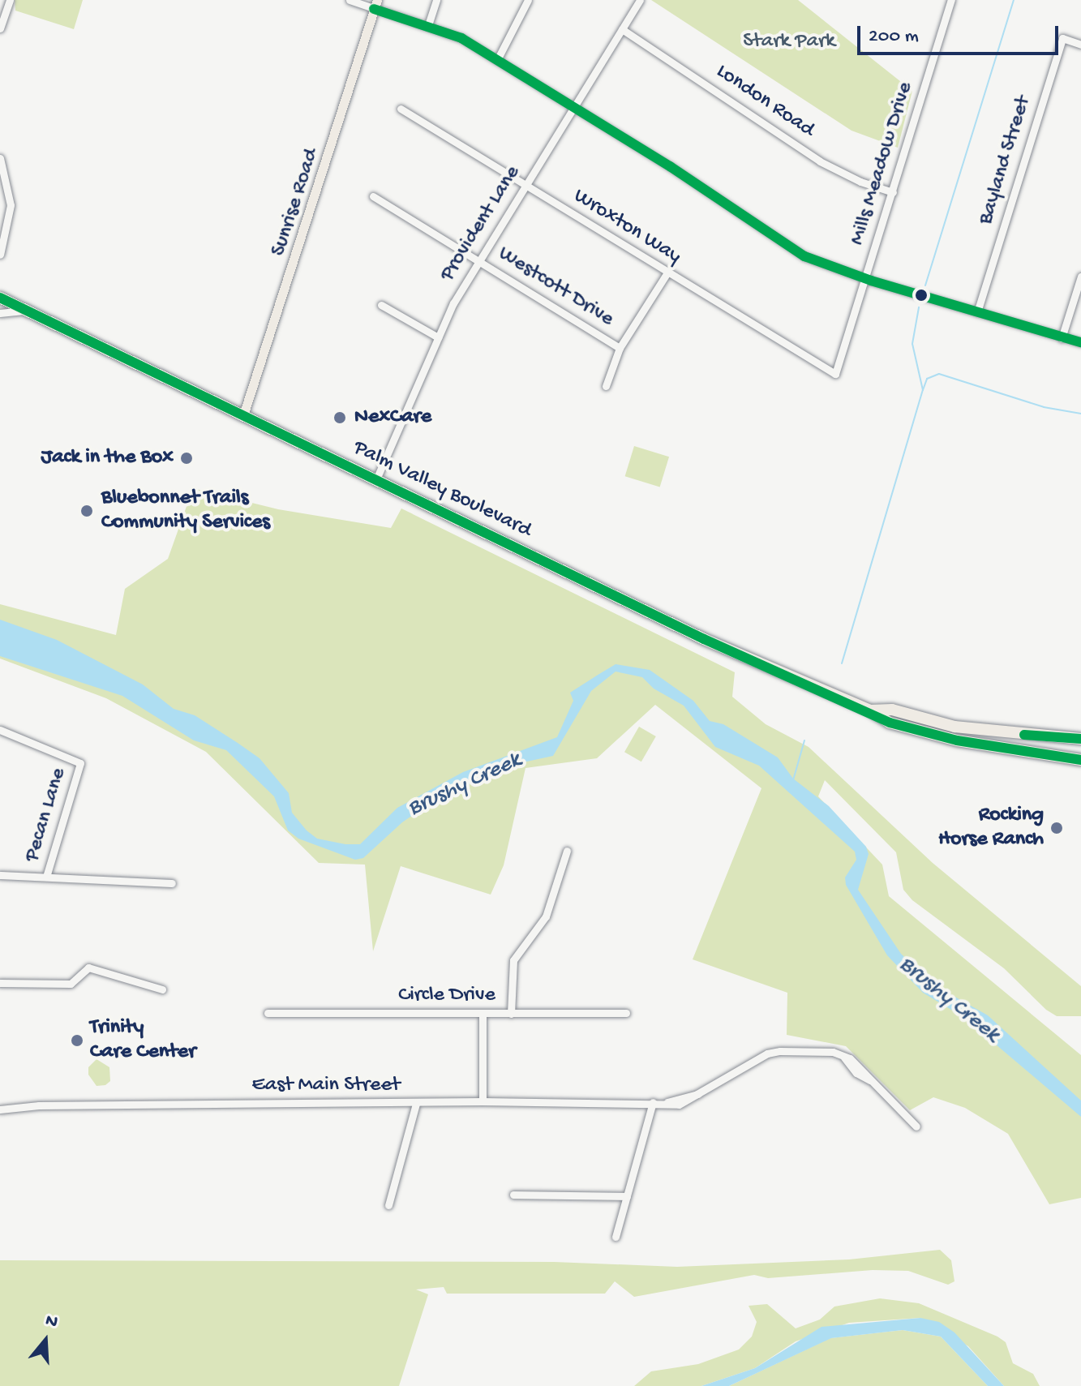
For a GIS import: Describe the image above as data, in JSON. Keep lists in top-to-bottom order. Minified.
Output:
{"streets":{"highway":["Palm Valley Boulevard"],"main road":["Sunrise Road"],"street":["London Road","Bayland Street","Mills Meadow Drive","Provident Lane","Wroxton Way","Westcott Drive","Pecan Lane","Circle Drive","East Main Street"]},"crossings":[["London Road","Mills Meadow Drive"],["London Road","Provident Lane"],["Mills Meadow Drive","Wroxton Way"],["Sunrise Road","Palm Valley Boulevard"],["Provident Lane","Wroxton Way"],["Provident Lane","Westcott Drive"],["Provident Lane","Palm Valley Boulevard"]],"water":["Brushy Creek"],"parks":["Stark Park"],"places":["NexCare","Jack in the Box","Bluebonnet Trails Community Services","Rocking Horse Ranch","Trinity Care Center"],"scale_bar":"200 m","north":"top"}
